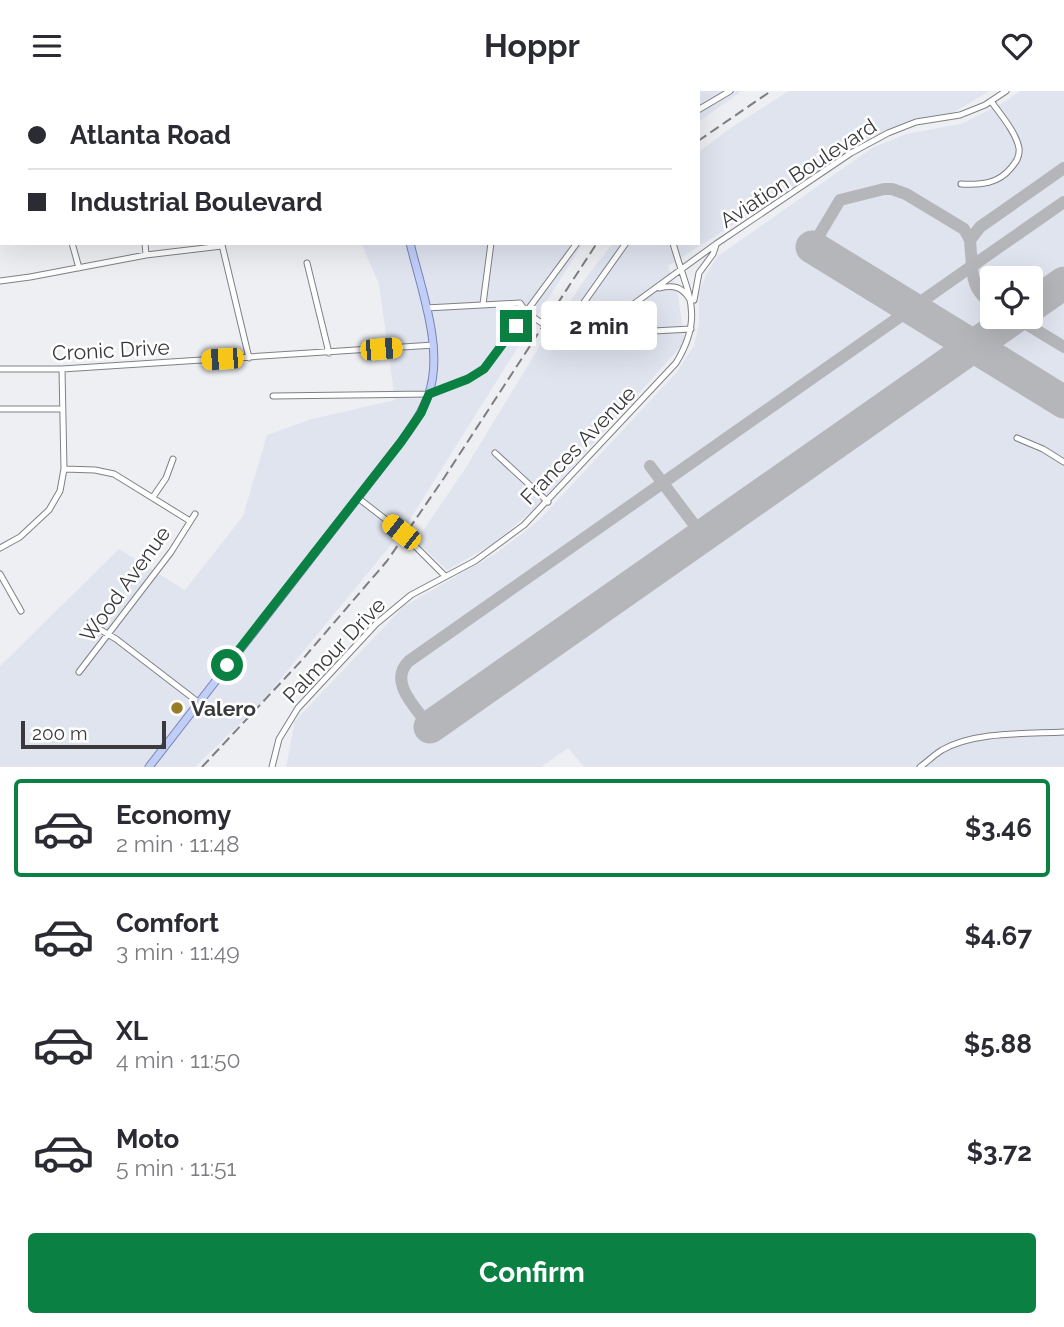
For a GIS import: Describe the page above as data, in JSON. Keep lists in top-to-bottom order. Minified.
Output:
{"streets":{"street":["Aviation Boulevard","Cronic Drive","Frances Avenue","Wood Avenue","Palmour Drive"]},"crossings":[["Aviation Boulevard","Frances Avenue"],["Frances Avenue","Palmour Drive"]],"places":["Valero"],"scale_bar":"200 m","page":{"header":"Hoppr","banner":["Atlanta Road","Industrial Boulevard"],"bubble":"2 min","scale":"200 m","list":[{"name":"Economy","note":"2 min · 11:48","value":"$3.46"},{"name":"Comfort","note":"3 min · 11:49","value":"$4.67"},{"name":"XL","note":"4 min · 11:50","value":"$5.88"},{"name":"Moto","note":"5 min · 11:51","value":"$3.72"}],"buttons":"Confirm"}}
